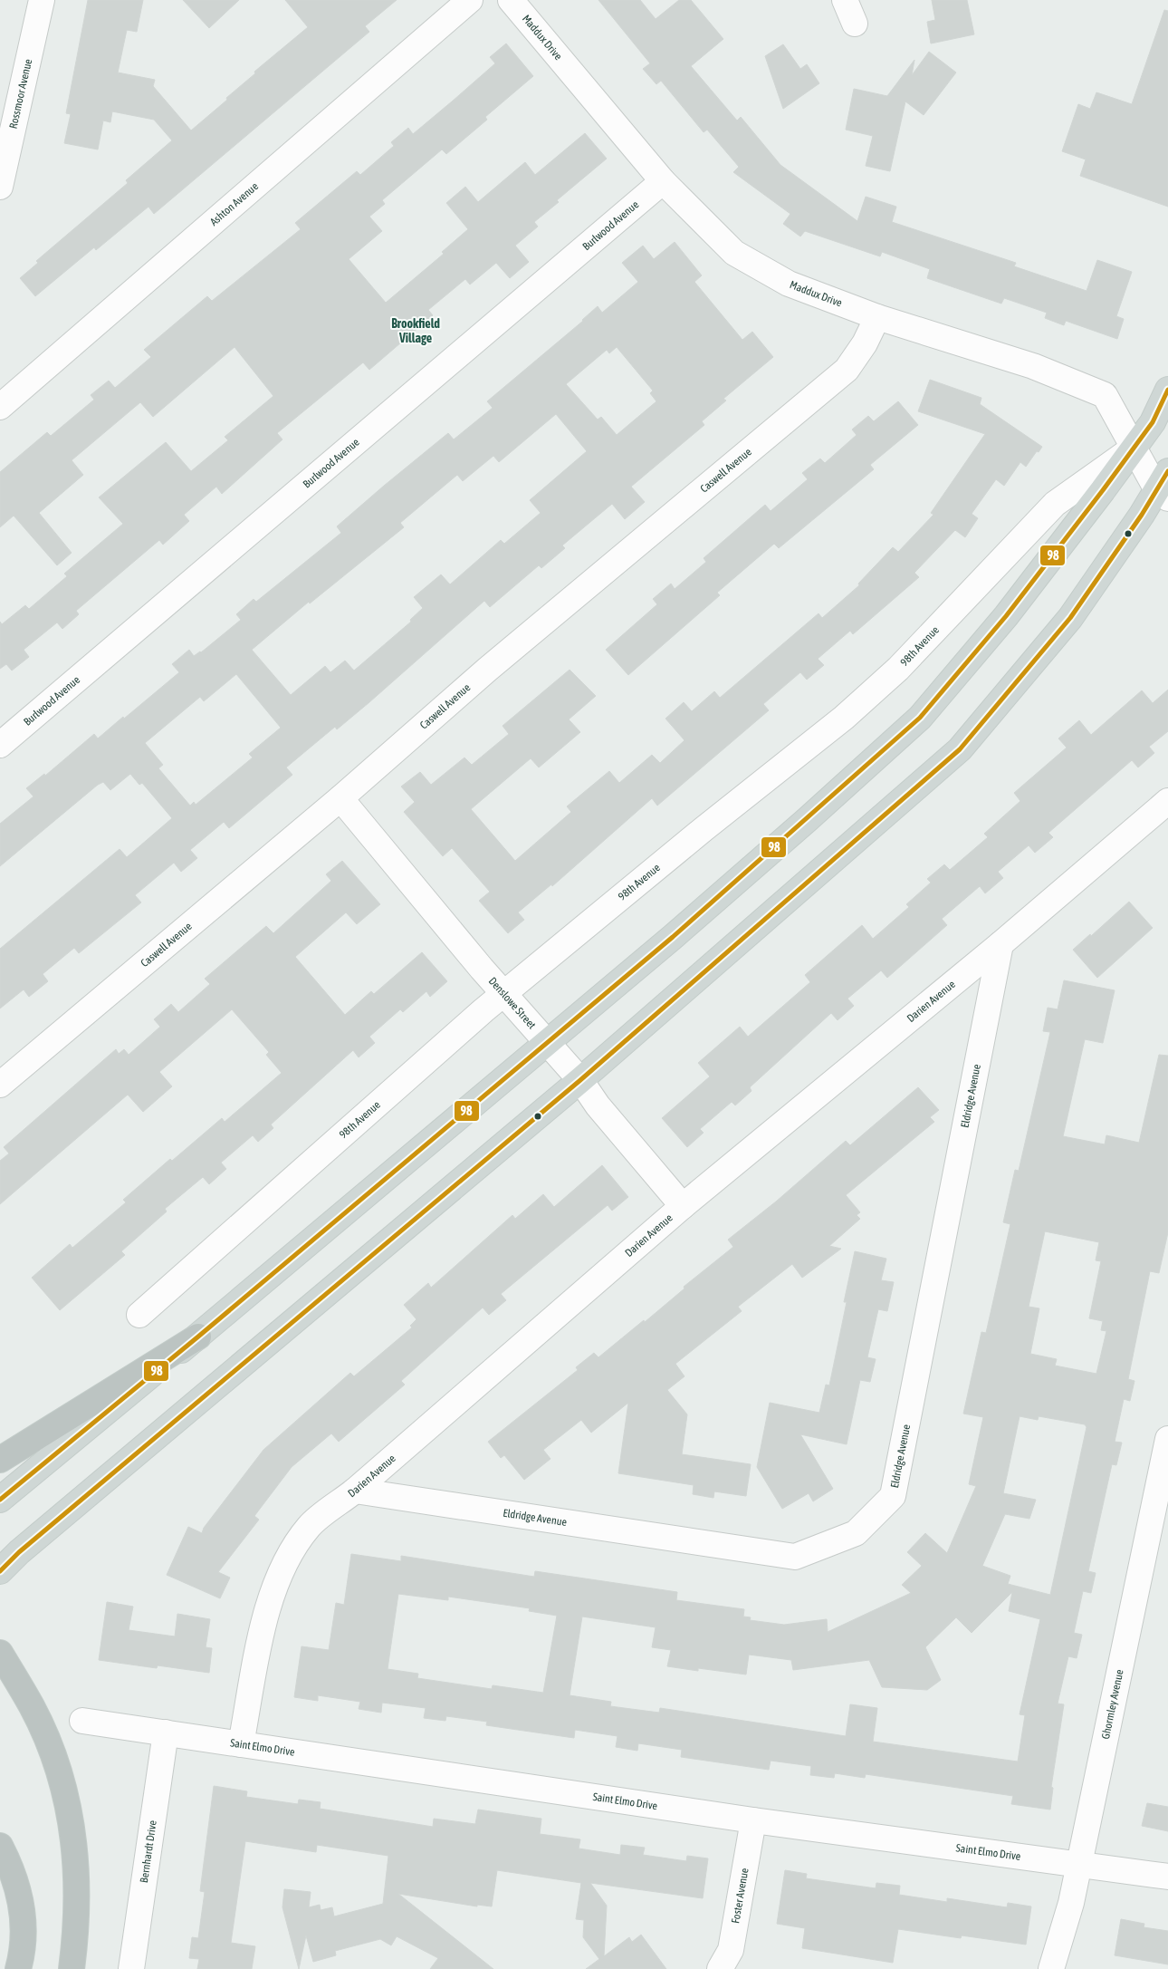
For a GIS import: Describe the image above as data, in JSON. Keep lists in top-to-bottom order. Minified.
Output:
{"streets":{"main road":["98th Avenue"],"street":["Maddux Drive","Rossmoor Avenue","Ashton Avenue","Burlwood Avenue","Caswell Avenue","Darien Avenue","Denslowe Street","Eldridge Avenue","Ghormley Avenue","Saint Elmo Drive","Bernhardt Drive","Foster Avenue"]},"crossings":[["Maddux Drive","Burlwood Avenue"],["Maddux Drive","Caswell Avenue"],["Maddux Drive","98th Avenue"],["Caswell Avenue","Denslowe Street"],["98th Avenue","Denslowe Street"],["Darien Avenue","Denslowe Street"],["Darien Avenue","Eldridge Avenue"],["Darien Avenue","Saint Elmo Drive"],["Ghormley Avenue","Saint Elmo Drive"],["Saint Elmo Drive","Bernhardt Drive"],["Saint Elmo Drive","Foster Avenue"]],"districts":["Brookfield Village"],"lines":["transit line 98"]}
